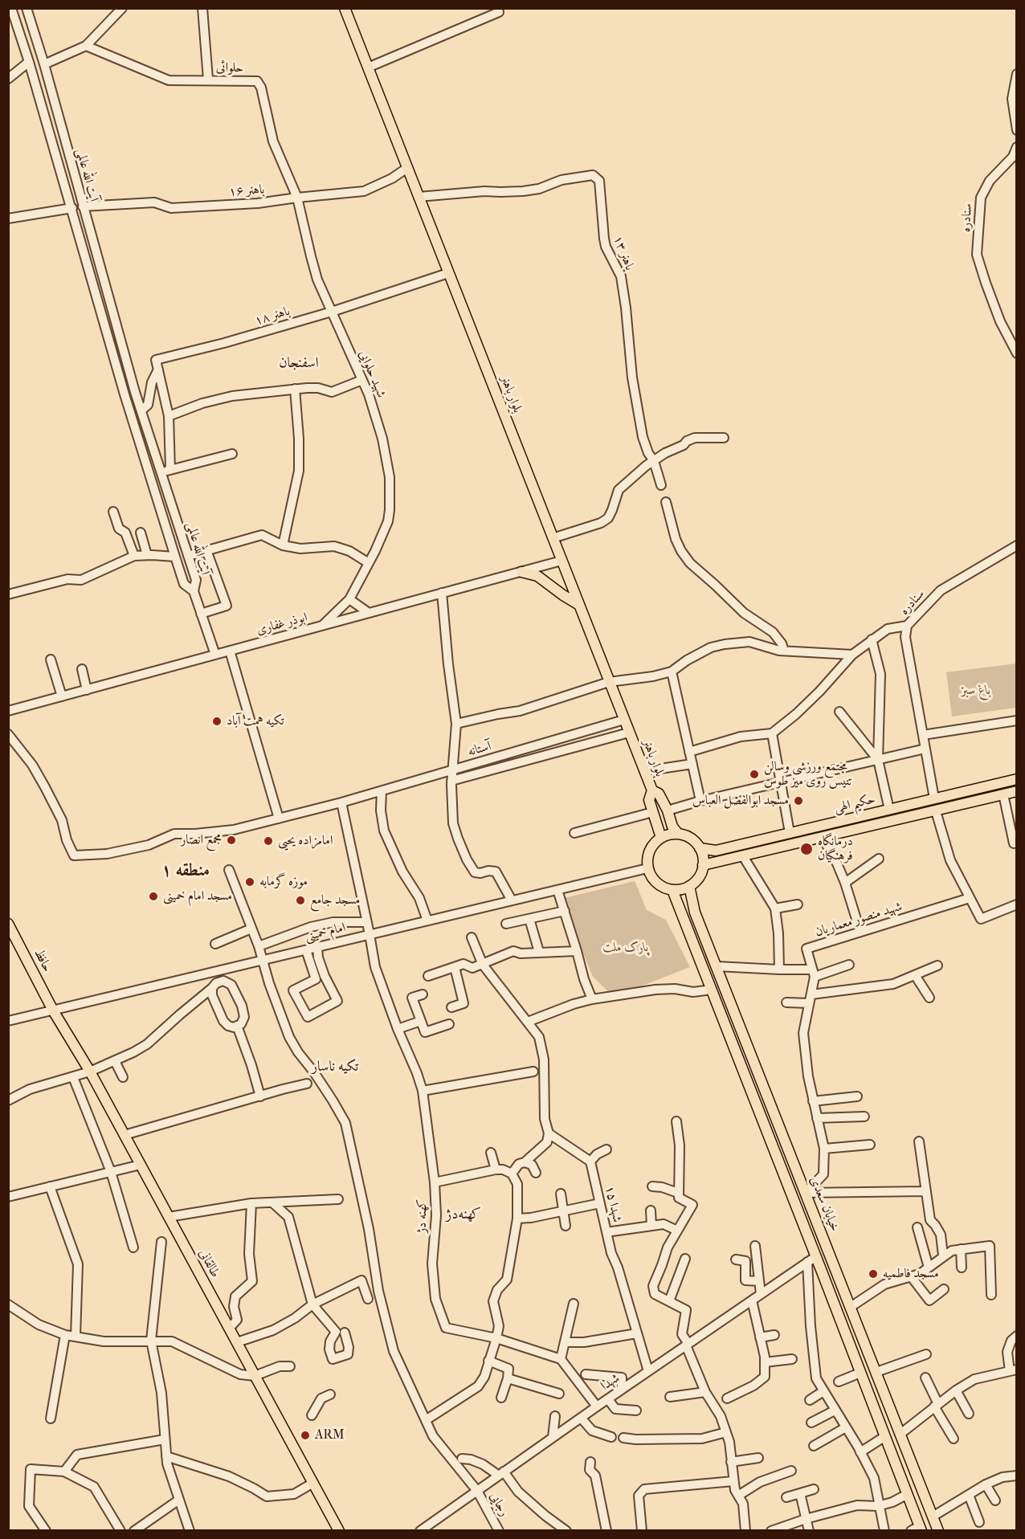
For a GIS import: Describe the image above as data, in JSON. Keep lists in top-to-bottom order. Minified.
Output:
{"streets":{"main road":["بلوار باهنر","حکیم الهی","حافظ","خیابان سعدی","طالقانی"],"street":["حلوائی","آیت الله عالمی","باهنر ۱۶","سنادره","باهنر ۱۳","باهنر ۱۸","شهید حلوایی","ابوذر غفاری","آستانه","شهید منصور معماریان","امام خمینی","شهدا ۱۵","کهنه دژ","شهدا","رجایی"]},"crossings":[["حلوائی","باهنر ۱۶"],["حلوائی","شهید حلوایی"],["آیت الله عالمی","باهنر ۱۶"],["باهنر ۱۶","شهید حلوایی"],["باهنر ۱۶","بلوار باهنر"],["سنادره","حکیم الهی"],["باهنر ۱۳","بلوار باهنر"],["باهنر ۱۸","شهید حلوایی"],["باهنر ۱۸","بلوار باهنر"],["شهید حلوایی","ابوذر غفاری"],["بلوار باهنر","ابوذر غفاری"],["بلوار باهنر","آستانه"],["آستانه","کهنه دژ"],["حکیم الهی","امام خمینی"],["حکیم الهی","خیابان سعدی"],["شهید منصور معماریان","خیابان سعدی"],["امام خمینی","حافظ"],["امام خمینی","خیابان سعدی"],["امام خمینی","کهنه دژ"],["امام خمینی","طالقانی"],["امام خمینی","رجایی"],["حافظ","طالقانی"],["شهدا ۱۵","شهدا"],["خیابان سعدی","شهدا"],["شهدا","رجایی"]],"districts":["اسفنجان","منطقه ۱","تکیه ناسار","کهنه‌دژ"],"parks":["باغ سبز","پارک ملت"],"places":["تکیه همت آباد","مجتمع ورزشی وسالن تنیس روی میز طوس","مسجد ابوالفضل العباس","مجمع انصار","امامزاده یحیی","درمانگاه فرهنگیان","موزه گرمابه","مسجد امام خمینی","مسجد جامع","مسجد فاطمیه","ARM"]}
